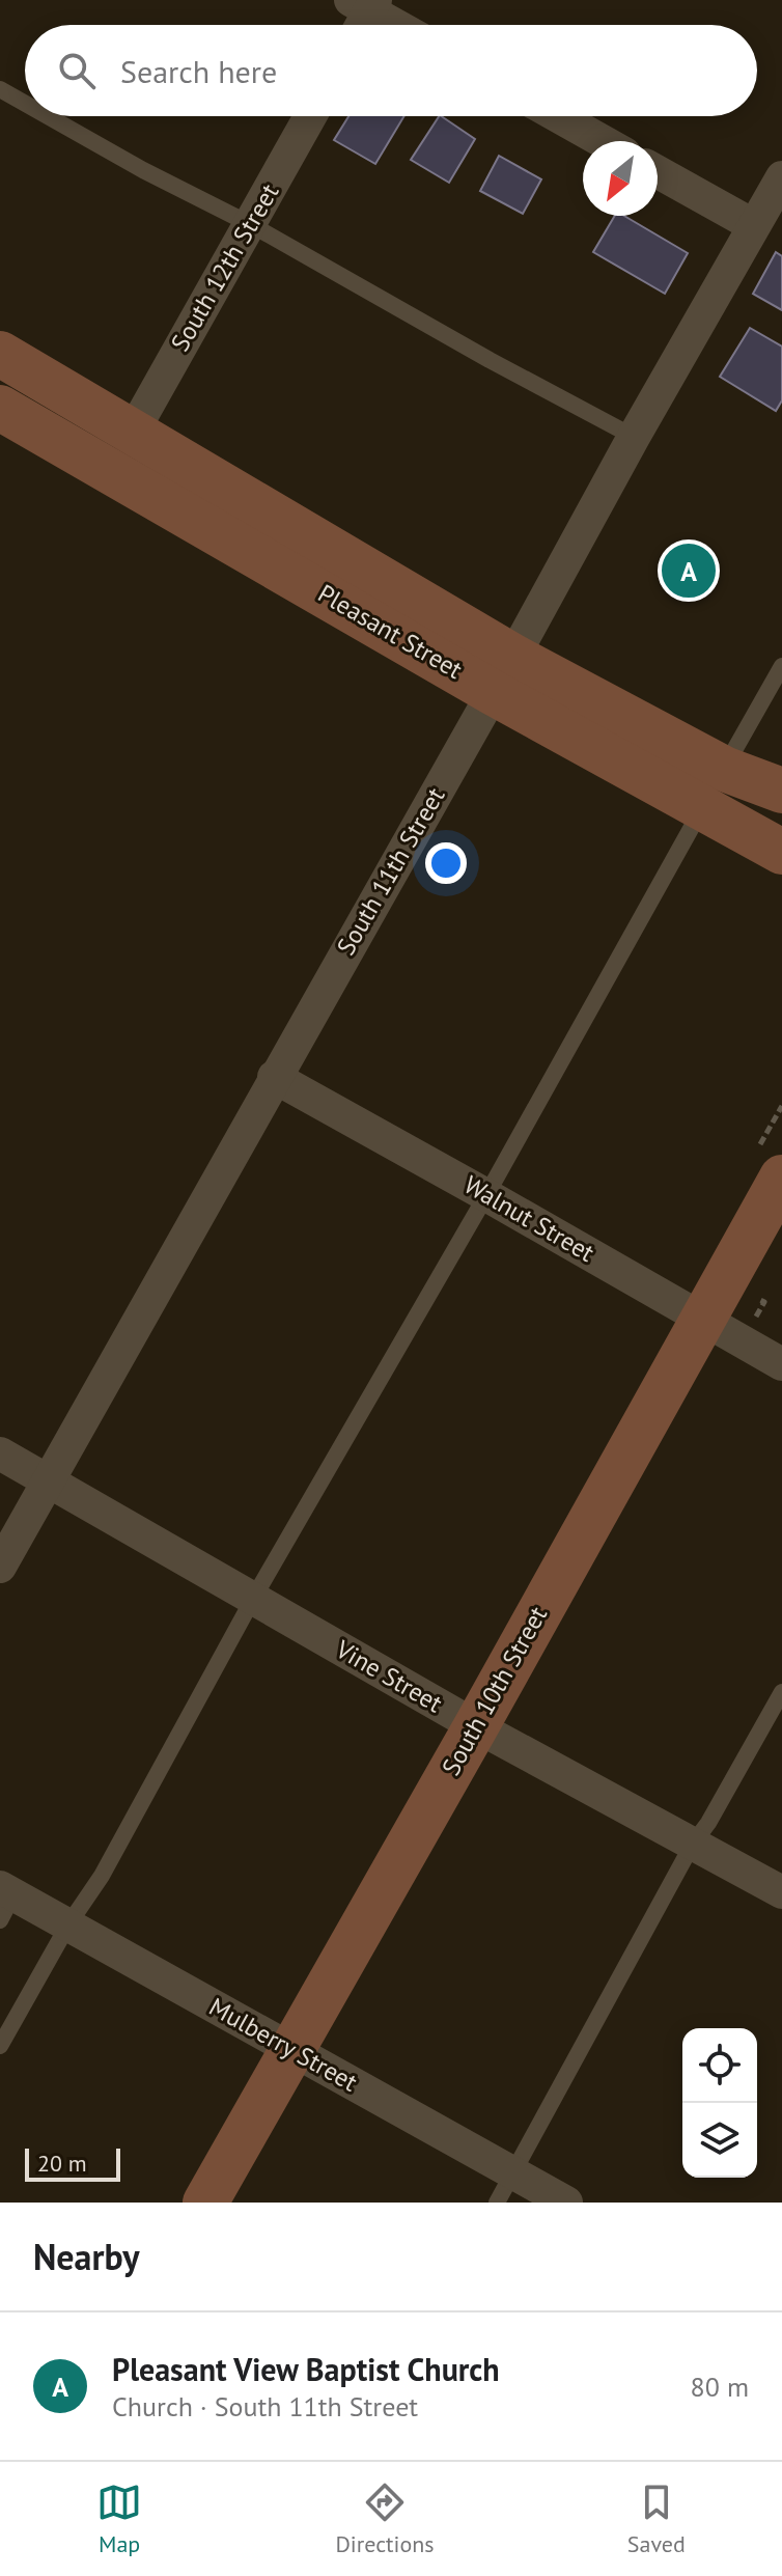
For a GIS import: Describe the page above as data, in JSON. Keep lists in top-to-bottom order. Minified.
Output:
{"streets":{"street":["South 12th Street","Pleasant Street","South 11th Street","Walnut Street","Vine Street","South 10th Street","Mulberry Street"]},"crossings":[["South 12th Street","Pleasant Street"],["Pleasant Street","South 11th Street"],["South 11th Street","Walnut Street"],["South 11th Street","Vine Street"],["Walnut Street","South 10th Street"],["Vine Street","South 10th Street"],["South 10th Street","Mulberry Street"]],"scale_bar":"20 m","north":"bottom left","page":{"search":"Search here","pins":"A","scale":"20 m","heading":"Nearby","list":[{"mark":"A","name":"Pleasant View Baptist Church","note":"Church · South 11th Street","value":"80 m"}],"nav":["Map","Directions","Saved"]}}
